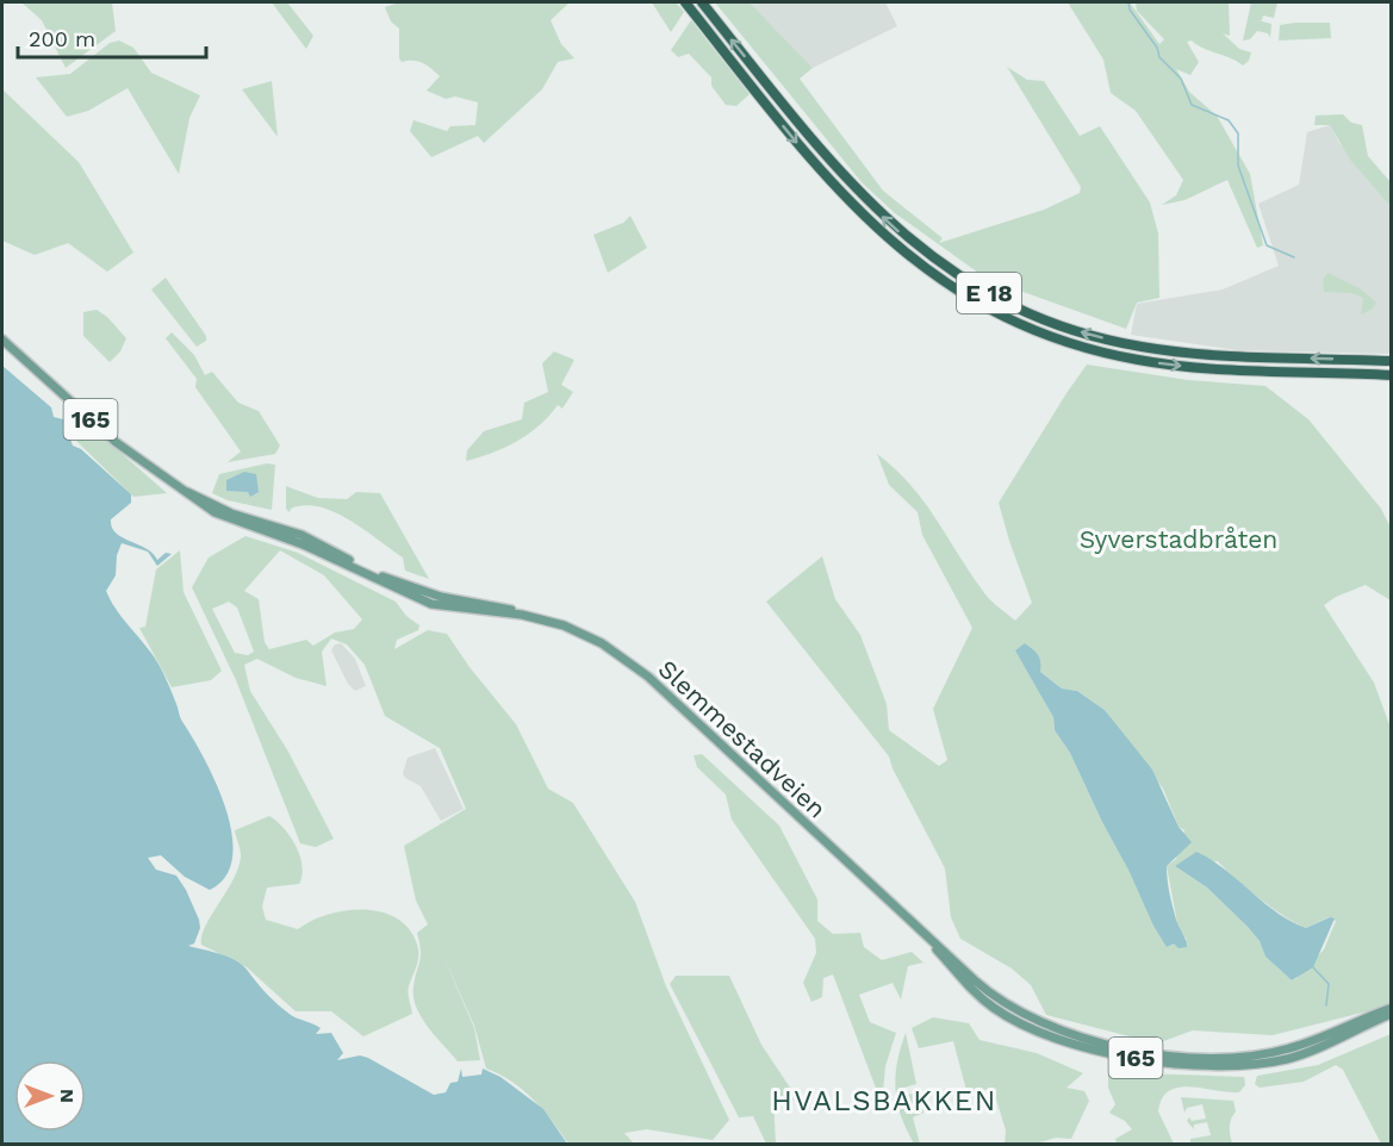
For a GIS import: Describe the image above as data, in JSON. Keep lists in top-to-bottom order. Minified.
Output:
{"streets":{"highway":["E 18"],"main road":["165","Slemmestadveien"]},"districts":["HVALSBAKKEN"],"parks":["Syverstadbråten"],"scale_bar":"200 m","north":"right"}
